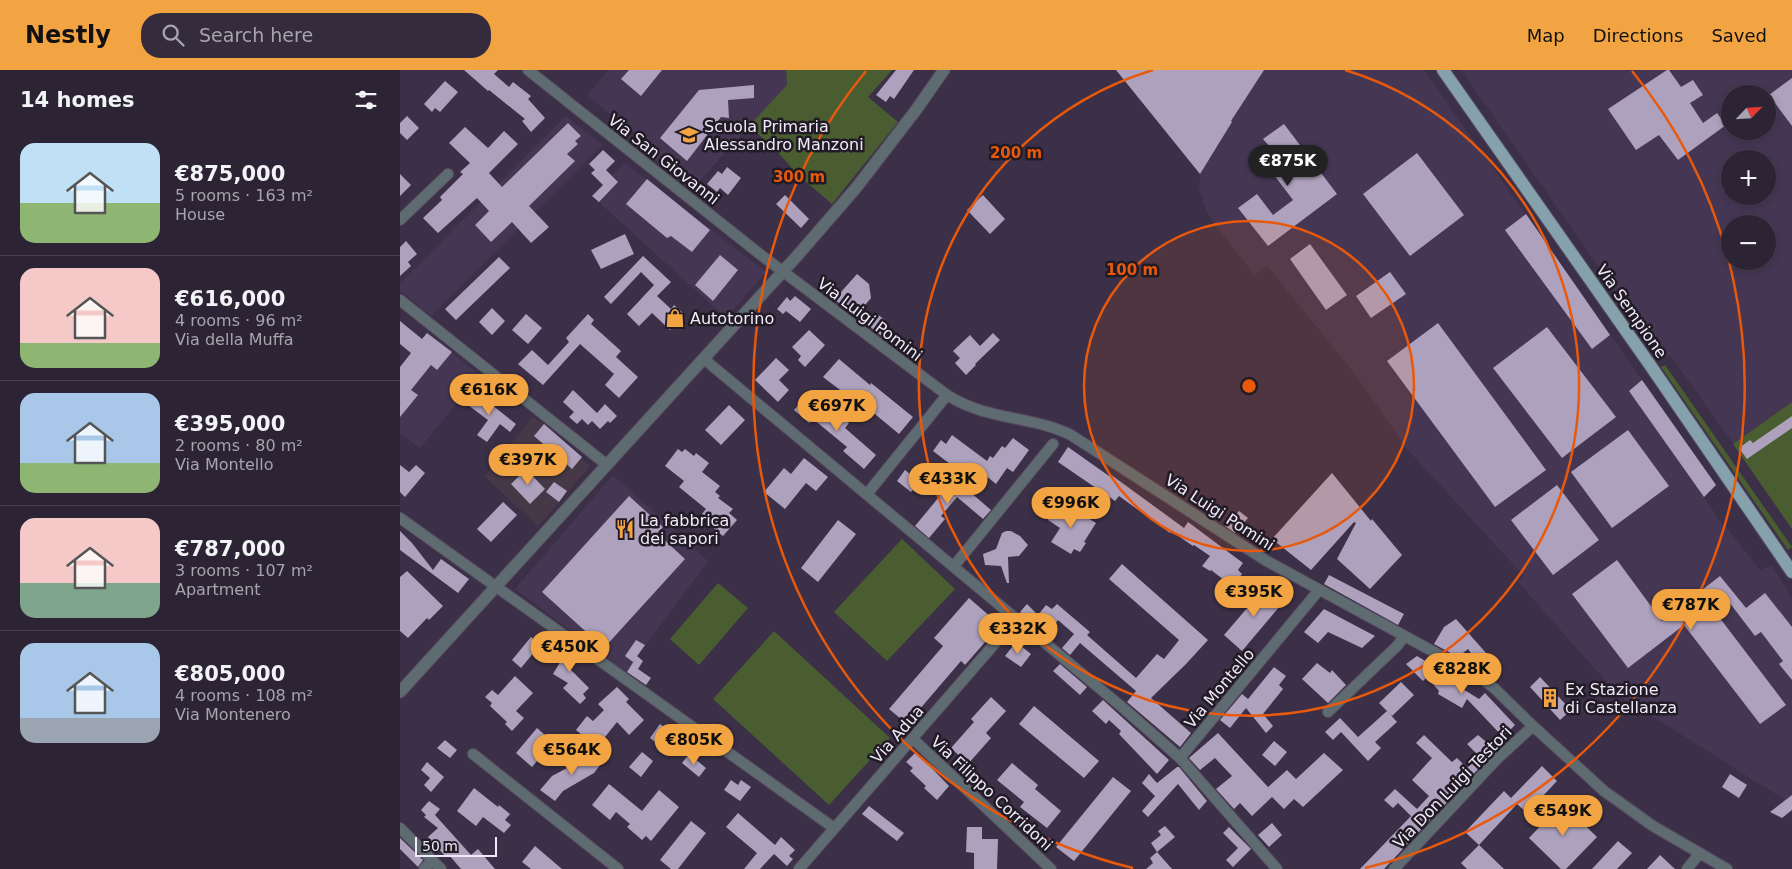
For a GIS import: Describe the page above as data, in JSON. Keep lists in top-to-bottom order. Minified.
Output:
{"streets":{"main road":["Via Sempione"],"street":["Via San Giovanni","Via Luigi Pomini","Via Montello","Via Adua","Via Don Luigi Testori","Via Filippo Corridoni"]},"crossings":[["Via San Giovanni","Via Luigi Pomini"],["Via Luigi Pomini","Via Montello"],["Via Luigi Pomini","Via Don Luigi Testori"],["Via Adua","Via Filippo Corridoni"]],"places":{"school or university":["Scuola Primaria Alessandro Manzoni"],"shop":["Autotorino"],"restaurant":["La fabbrica dei sapori"],"building":["Ex Stazione di Castellanza"]},"scale_bar":"50 m","north":"top right","page":{"header":"Nestly","search":"Search here","nav":["Map","Directions","Saved"],"heading":"14 homes","map_buttons":["+","−"],"list":[{"name":"€875,000","note":"5 rooms · 163 m² · House"},{"name":"€616,000","note":"4 rooms · 96 m² · Via della Muffa"},{"name":"€395,000","note":"2 rooms · 80 m² · Via Montello"},{"name":"€787,000","note":"3 rooms · 107 m² · Apartment"},{"name":"€805,000","note":"4 rooms · 108 m² · Via Montenero"}],"price":["€875K","€616K","€697K","€397K","€433K","€996K","€395K","€787K","€332K","€450K","€828K","€805K","€564K","€549K"],"scale":"50 m"},"rings":["200 m","300 m","100 m"]}
